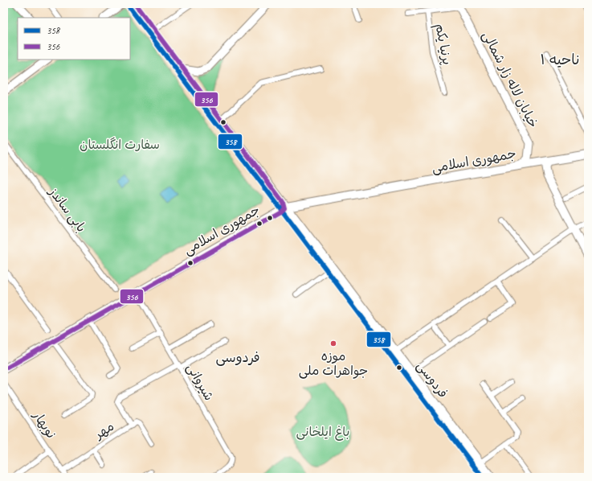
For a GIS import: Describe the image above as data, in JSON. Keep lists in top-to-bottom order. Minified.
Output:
{"streets":{"main road":["خیابان لاله زار شمالی","جمهوری اسلامی","فردوسی"],"street":["پرنیا یکم","بابی ساندز","شیروانی","نوبهار","مهر"]},"crossings":[["پرنیا یکم","خیابان لاله زار شمالی"],["خیابان لاله زار شمالی","جمهوری اسلامی"],["جمهوری اسلامی","فردوسی"],["جمهوری اسلامی","شیروانی"],["نوبهار","مهر"]],"districts":["ناحیه ۱","فردوسی"],"parks":["سفارت انگلستان","باغ ایلخانی"],"places":["موزه جواهرات ملی"],"lines":["transit line 358","transit line 356"],"legend":["358","356"]}
